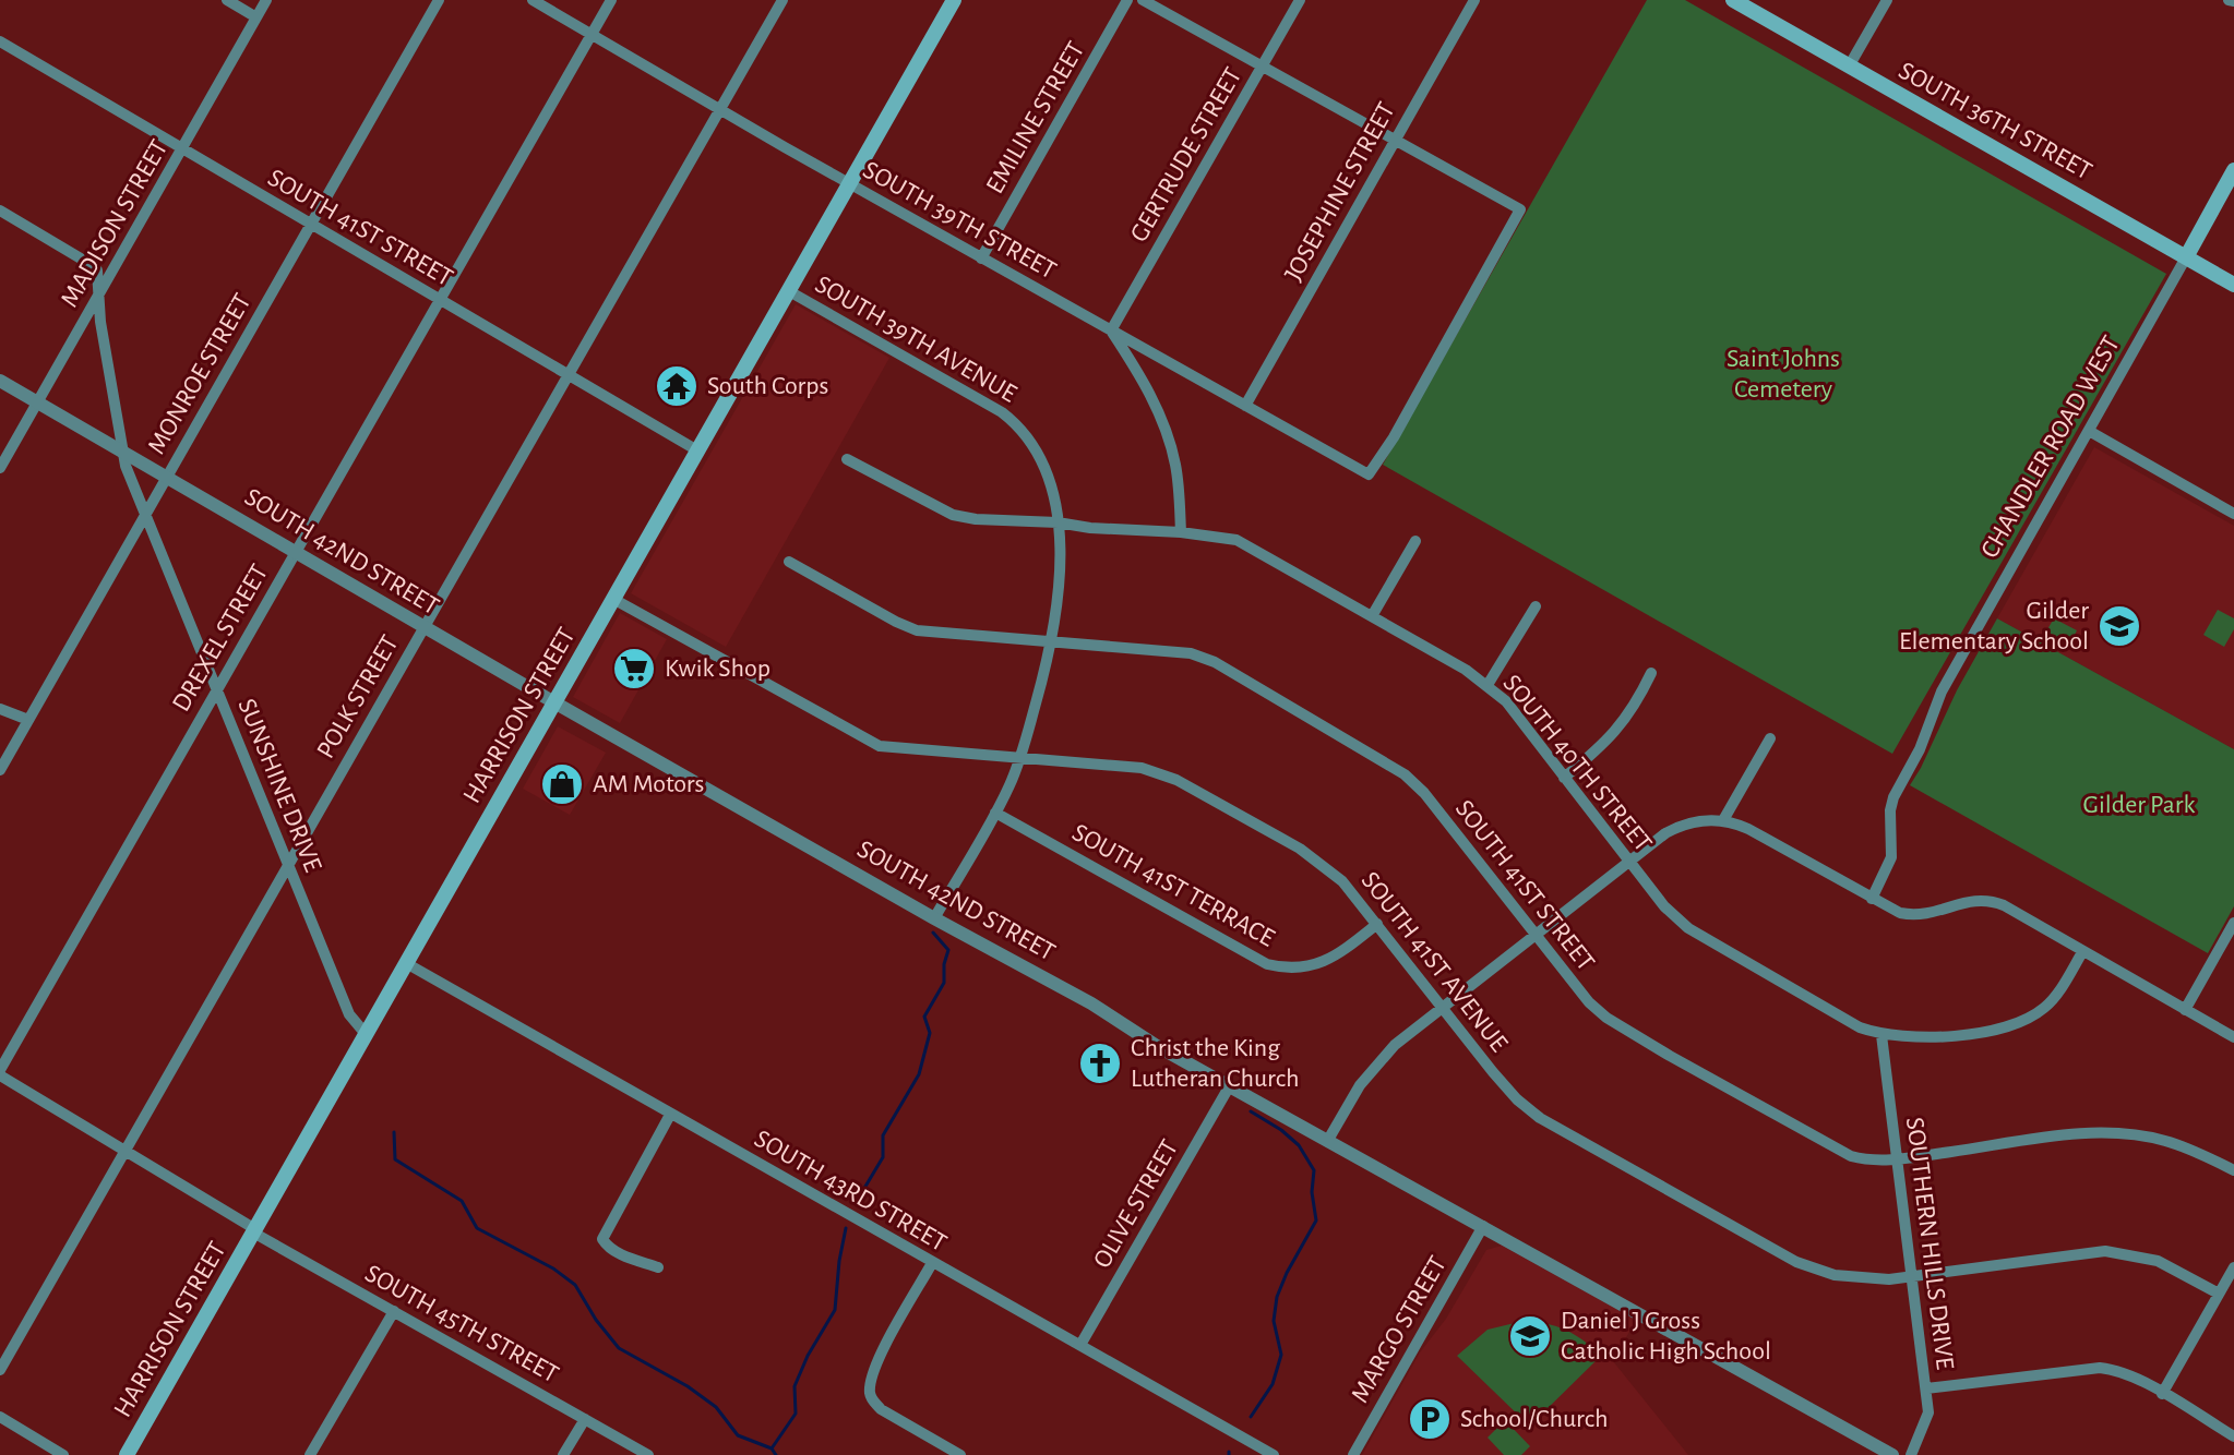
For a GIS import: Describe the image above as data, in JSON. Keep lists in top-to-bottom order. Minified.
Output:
{"streets":{"main road":["SOUTH 36TH STREET","CHANDLER ROAD WEST","HARRISON STREET"],"street":["EMILINE STREET","GERTRUDE STREET","JOSEPHINE STREET","SOUTH 39TH STREET","MADISON STREET","SOUTH 41ST STREET","SOUTH 39TH AVENUE","MONROE STREET","SOUTH 42ND STREET","DREXEL STREET","POLK STREET","SOUTH 40TH STREET","SUNSHINE DRIVE","SOUTH 41ST TERRACE","SOUTH 41ST AVENUE","SOUTH 43RD STREET","OLIVE STREET","SOUTHERN HILLS DRIVE","SOUTH 45TH STREET","MARGO STREET"]},"crossings":[["EMILINE STREET","SOUTH 39TH STREET"],["SOUTH 36TH STREET","CHANDLER ROAD WEST"],["GERTRUDE STREET","SOUTH 39TH STREET"],["JOSEPHINE STREET","SOUTH 39TH STREET"],["SOUTH 39TH STREET","DREXEL STREET"],["SOUTH 39TH STREET","POLK STREET"],["SOUTH 39TH STREET","HARRISON STREET"],["MADISON STREET","SOUTH 41ST STREET"],["MADISON STREET","SOUTH 42ND STREET"],["MADISON STREET","SUNSHINE DRIVE"],["SOUTH 41ST STREET","SOUTH 39TH AVENUE"],["SOUTH 41ST STREET","MONROE STREET"],["SOUTH 41ST STREET","DREXEL STREET"],["SOUTH 41ST STREET","POLK STREET"],["SOUTH 41ST STREET","HARRISON STREET"],["SOUTH 41ST STREET","SOUTHERN HILLS DRIVE"],["SOUTH 39TH AVENUE","SOUTH 42ND STREET"],["SOUTH 39TH AVENUE","HARRISON STREET"],["SOUTH 39TH AVENUE","SOUTH 40TH STREET"],["SOUTH 39TH AVENUE","SOUTH 41ST TERRACE"],["SOUTH 39TH AVENUE","SOUTH 41ST AVENUE"],["MONROE STREET","SOUTH 42ND STREET"],["MONROE STREET","SUNSHINE DRIVE"],["SOUTH 42ND STREET","DREXEL STREET"],["SOUTH 42ND STREET","POLK STREET"],["SOUTH 42ND STREET","HARRISON STREET"],["SOUTH 42ND STREET","SUNSHINE DRIVE"],["SOUTH 42ND STREET","OLIVE STREET"],["SOUTH 42ND STREET","MARGO STREET"],["DREXEL STREET","SUNSHINE DRIVE"],["DREXEL STREET","SOUTH 45TH STREET"],["POLK STREET","SUNSHINE DRIVE"],["POLK STREET","SOUTH 45TH STREET"],["HARRISON STREET","SUNSHINE DRIVE"],["HARRISON STREET","SOUTH 41ST AVENUE"],["HARRISON STREET","SOUTH 43RD STREET"],["HARRISON STREET","SOUTH 45TH STREET"],["SOUTH 40TH STREET","SOUTHERN HILLS DRIVE"],["SOUTH 41ST TERRACE","SOUTH 41ST AVENUE"],["SOUTH 41ST AVENUE","SOUTHERN HILLS DRIVE"],["SOUTH 43RD STREET","OLIVE STREET"]],"parks":["Saint Johns Cemetery","Gilder Park"],"places":{"temple":["South Corps"],"school or university":["Gilder Elementary School","Daniel J Gross Catholic High School"],"supermarket":["Kwik Shop"],"shop":["AM Motors"],"church":["Christ the King Lutheran Church"],"parking":["School/Church"]}}
